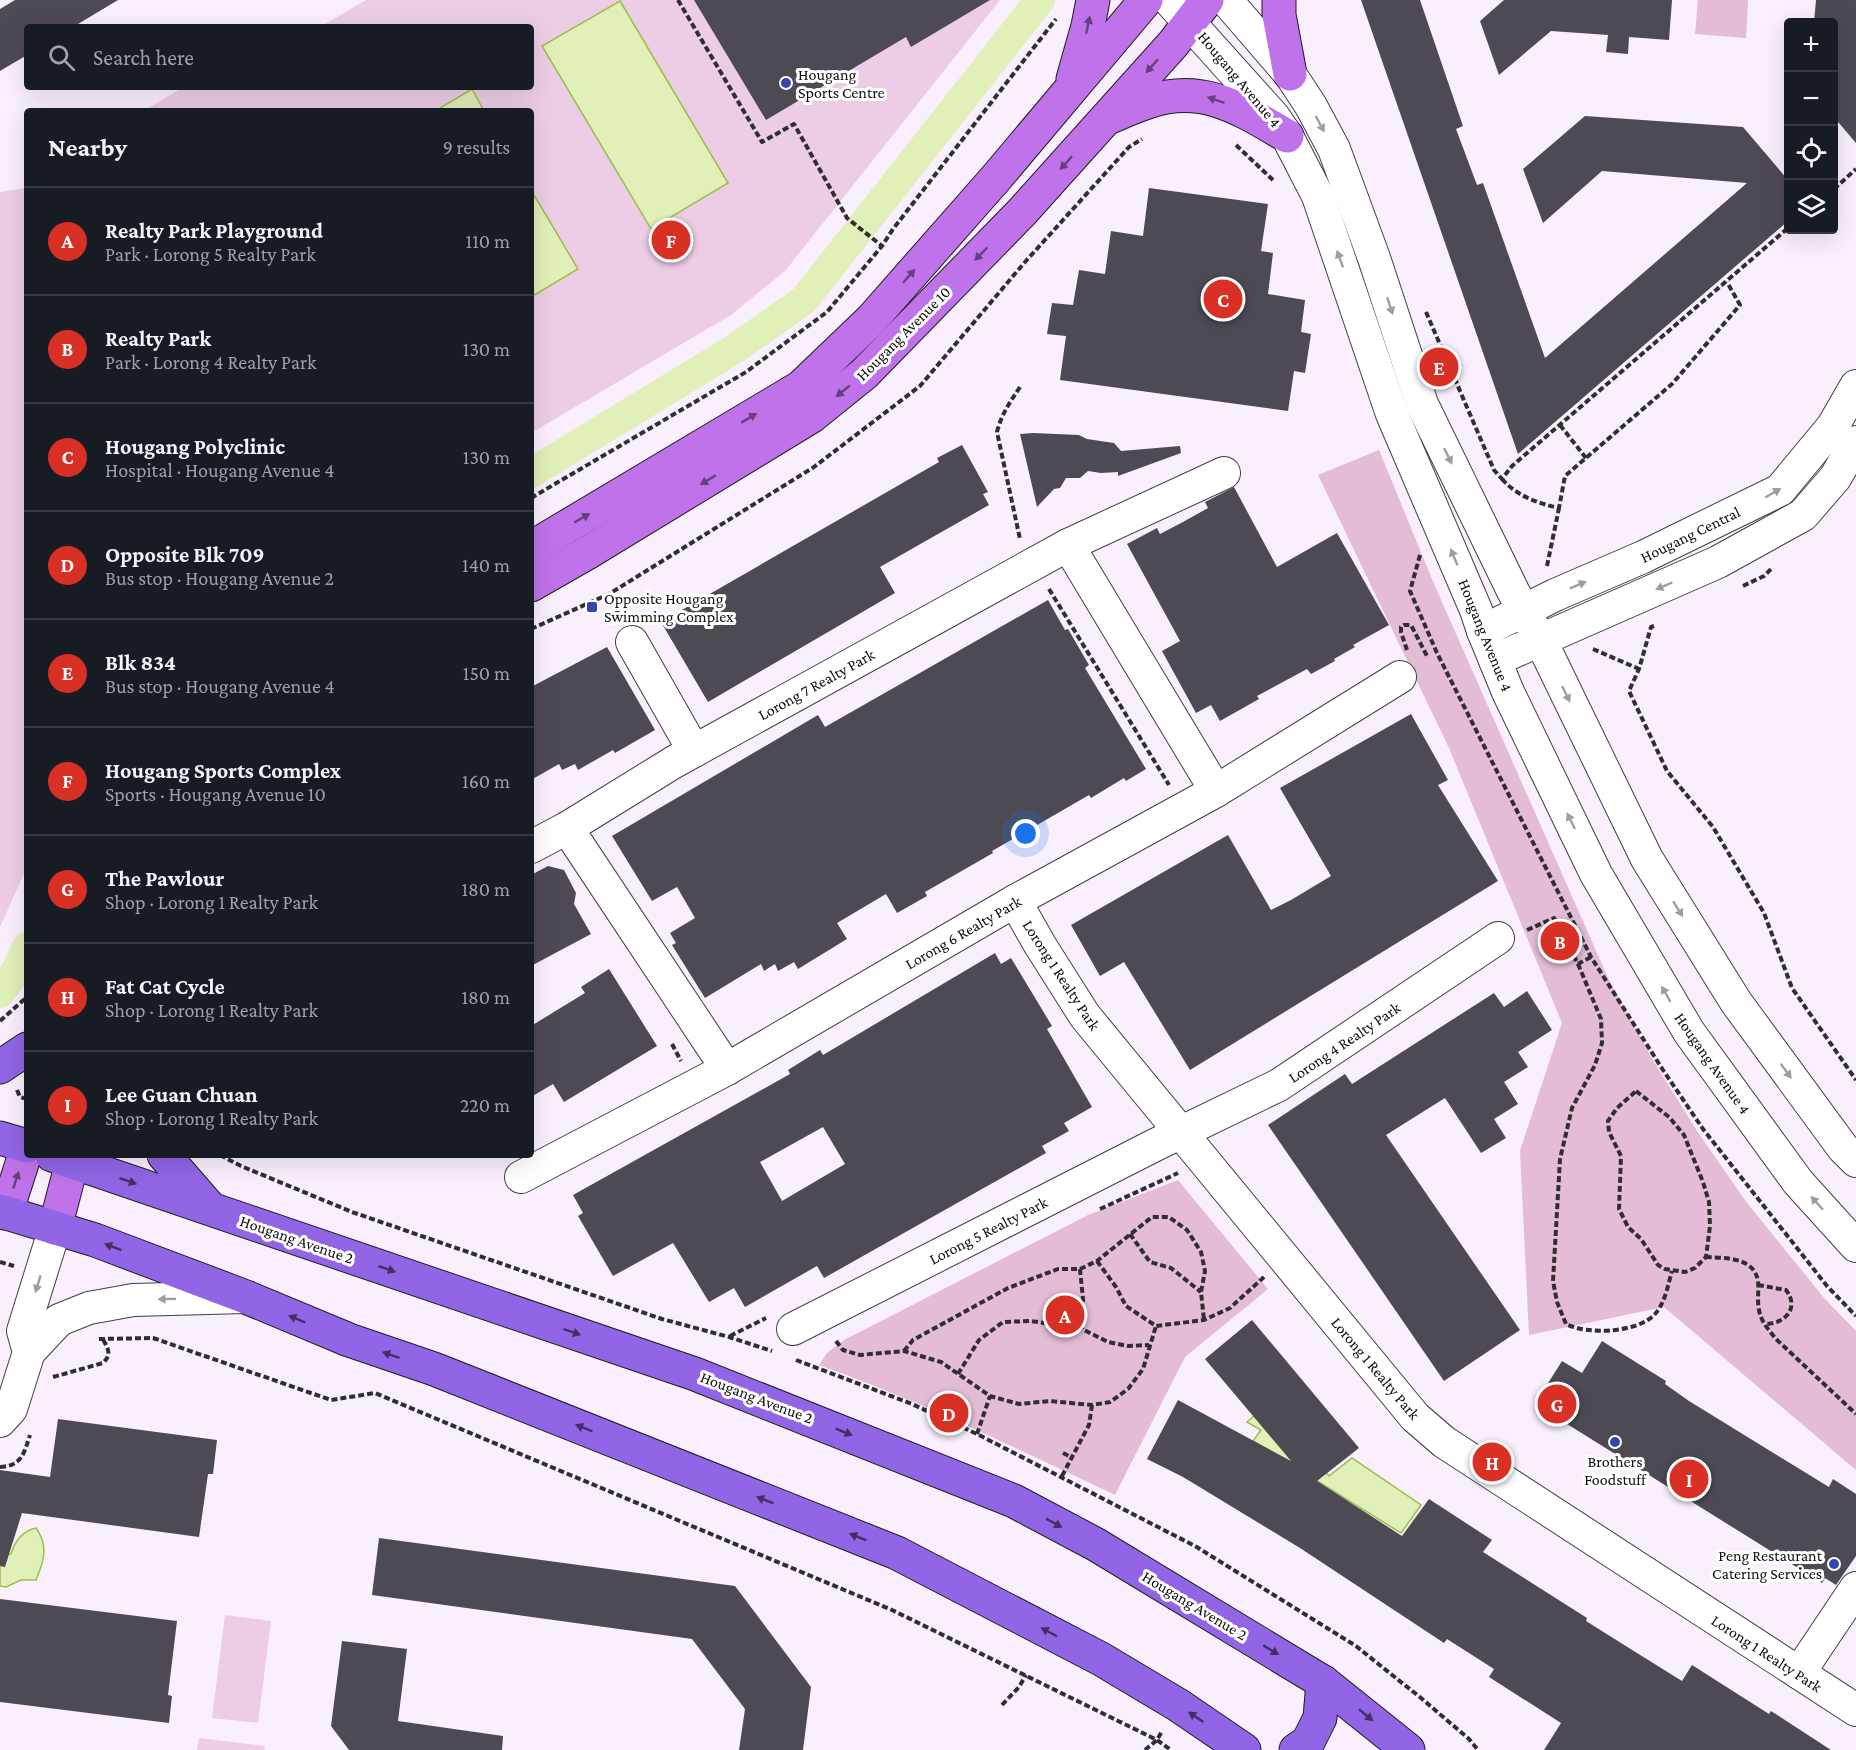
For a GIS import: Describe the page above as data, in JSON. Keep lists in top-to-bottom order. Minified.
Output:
{"streets":{"highway":["Hougang Avenue 2"],"main road":["Hougang Avenue 10"],"street":["Hougang Avenue 4","Hougang Central","Lorong 7 Realty Park","Lorong 6 Realty Park","Lorong 1 Realty Park","Lorong 4 Realty Park","Lorong 5 Realty Park"]},"crossings":[["Hougang Avenue 4","Hougang Avenue 10"],["Hougang Avenue 4","Hougang Central"],["Lorong 6 Realty Park","Lorong 1 Realty Park"],["Lorong 1 Realty Park","Lorong 4 Realty Park"],["Lorong 1 Realty Park","Lorong 5 Realty Park"],["Lorong 4 Realty Park","Lorong 5 Realty Park"]],"places":{"other":["Hougang Sports Centre","Brothers Foodstuff","Peng Restaurant Catering Services"],"transit":["Opposite Hougang Swimming Complex"]},"page":{"map_buttons":["+","−"],"search":"Search here","heading":["Nearby","9 results"],"list":[{"mark":"A","name":"Realty Park Playground","note":"Park · Lorong 5 Realty Park","value":"110 m"},{"mark":"B","name":"Realty Park","note":"Park · Lorong 4 Realty Park","value":"130 m"},{"mark":"C","name":"Hougang Polyclinic","note":"Hospital · Hougang Avenue 4","value":"130 m"},{"mark":"D","name":"Opposite Blk 709","note":"Bus stop · Hougang Avenue 2","value":"140 m"},{"mark":"E","name":"Blk 834","note":"Bus stop · Hougang Avenue 4","value":"150 m"},{"mark":"F","name":"Hougang Sports Complex","note":"Sports · Hougang Avenue 10","value":"160 m"},{"mark":"G","name":"The Pawlour","note":"Shop · Lorong 1 Realty Park","value":"180 m"},{"mark":"H","name":"Fat Cat Cycle","note":"Shop · Lorong 1 Realty Park","value":"180 m"},{"mark":"I","name":"Lee Guan Chuan","note":"Shop · Lorong 1 Realty Park","value":"220 m"}],"pins":["F","C","E","B","A","G","D","H","I"]}}
